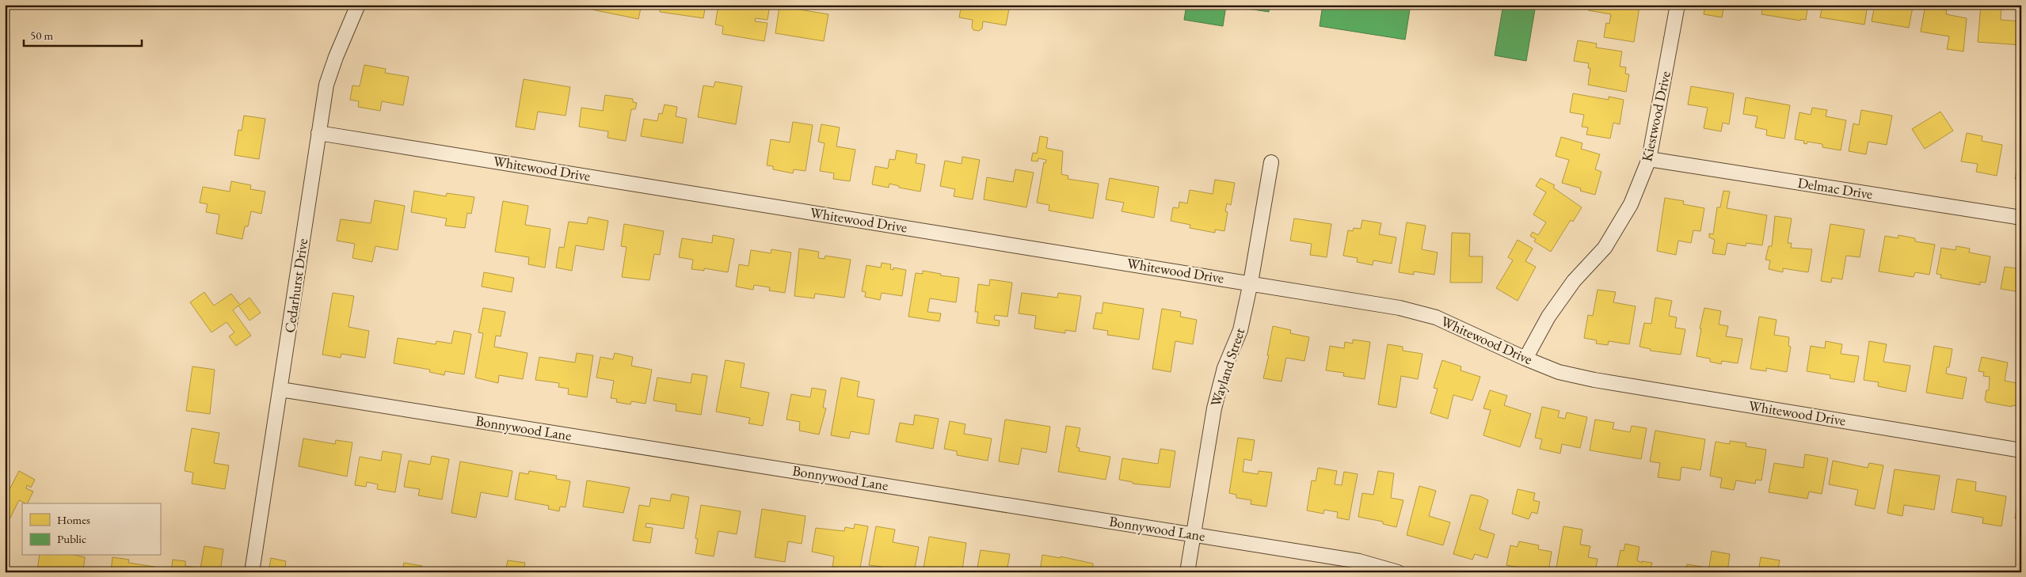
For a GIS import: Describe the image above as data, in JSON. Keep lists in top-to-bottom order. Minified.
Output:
{"streets":{"street":["Kiestwood Drive","Whitewood Drive","Delmac Drive","Cedarhurst Drive","Wayland Street","Bonnywood Lane"]},"crossings":[["Kiestwood Drive","Whitewood Drive"],["Kiestwood Drive","Delmac Drive"],["Whitewood Drive","Cedarhurst Drive"],["Whitewood Drive","Wayland Street"],["Cedarhurst Drive","Bonnywood Lane"],["Wayland Street","Bonnywood Lane"]],"legend":["Homes","Public"],"scale_bar":"50 m"}
